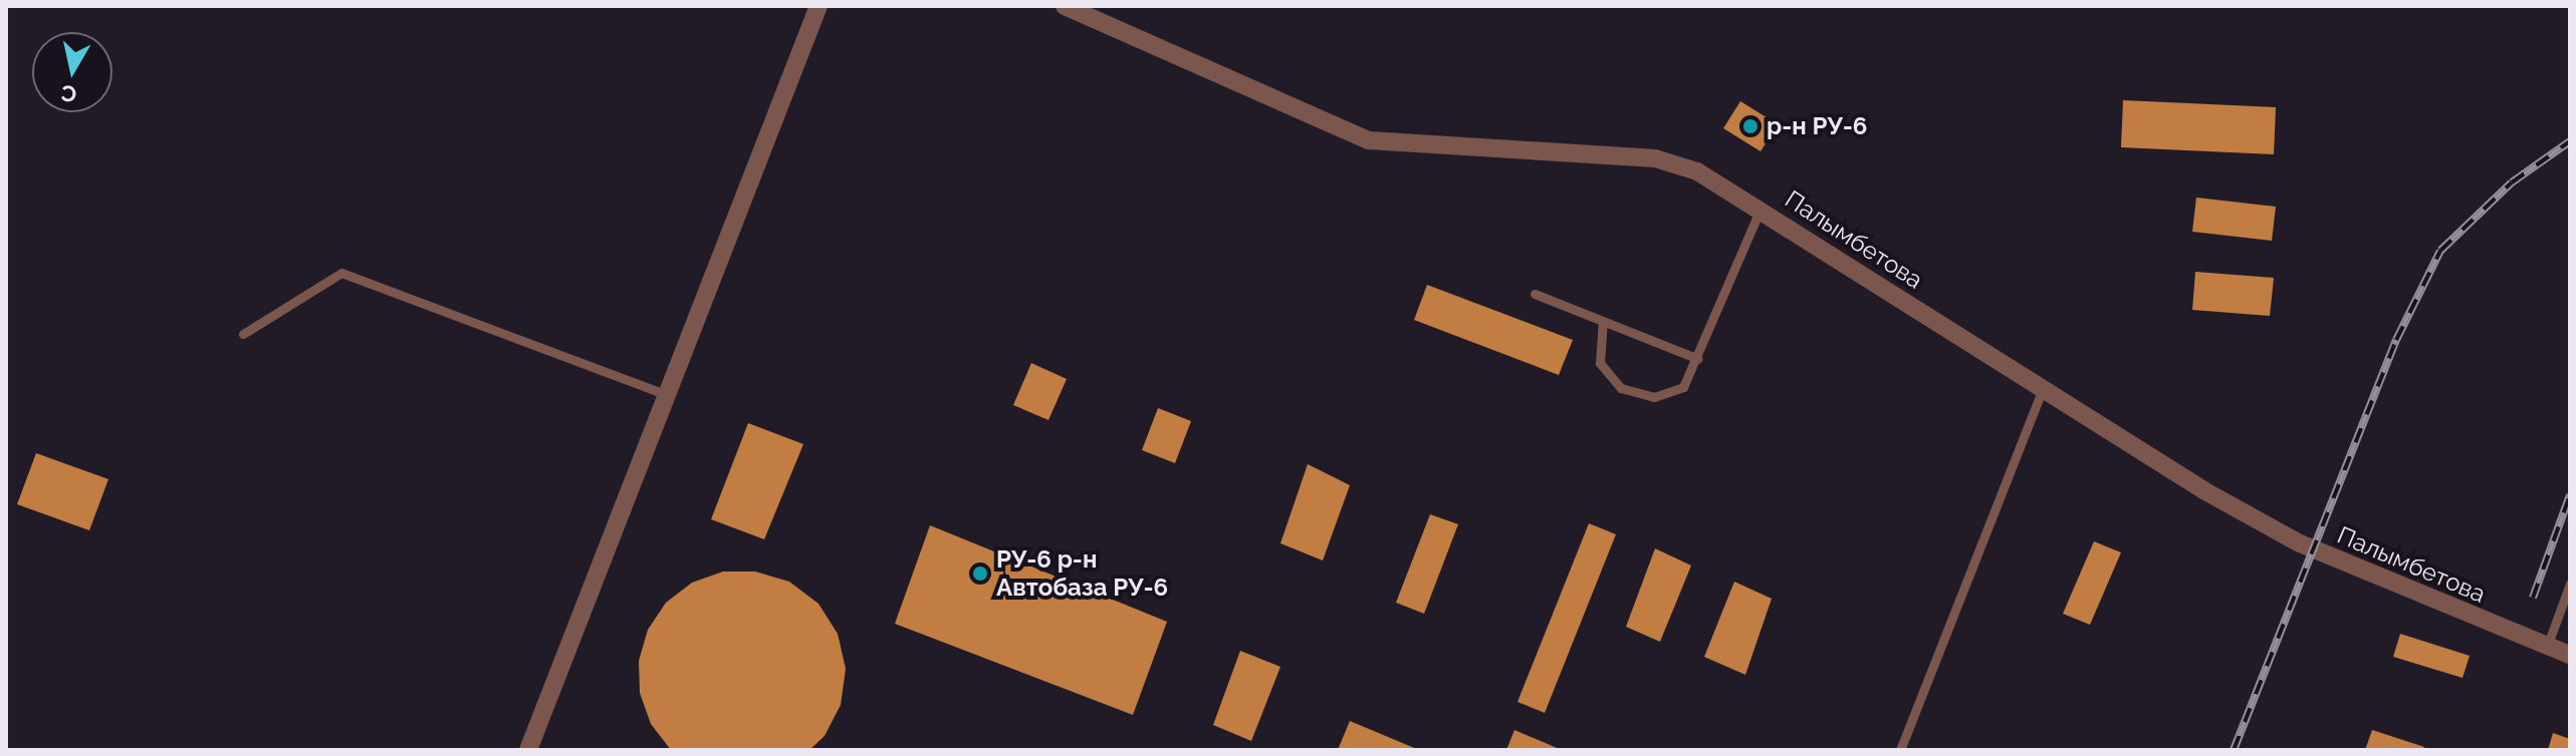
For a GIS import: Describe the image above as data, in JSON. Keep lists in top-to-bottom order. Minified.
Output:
{"streets":{"street":["Палымбетова"]},"places":["р-н РУ-6","РУ-6 р-н Автобаза РУ-6"],"north":"bottom"}
